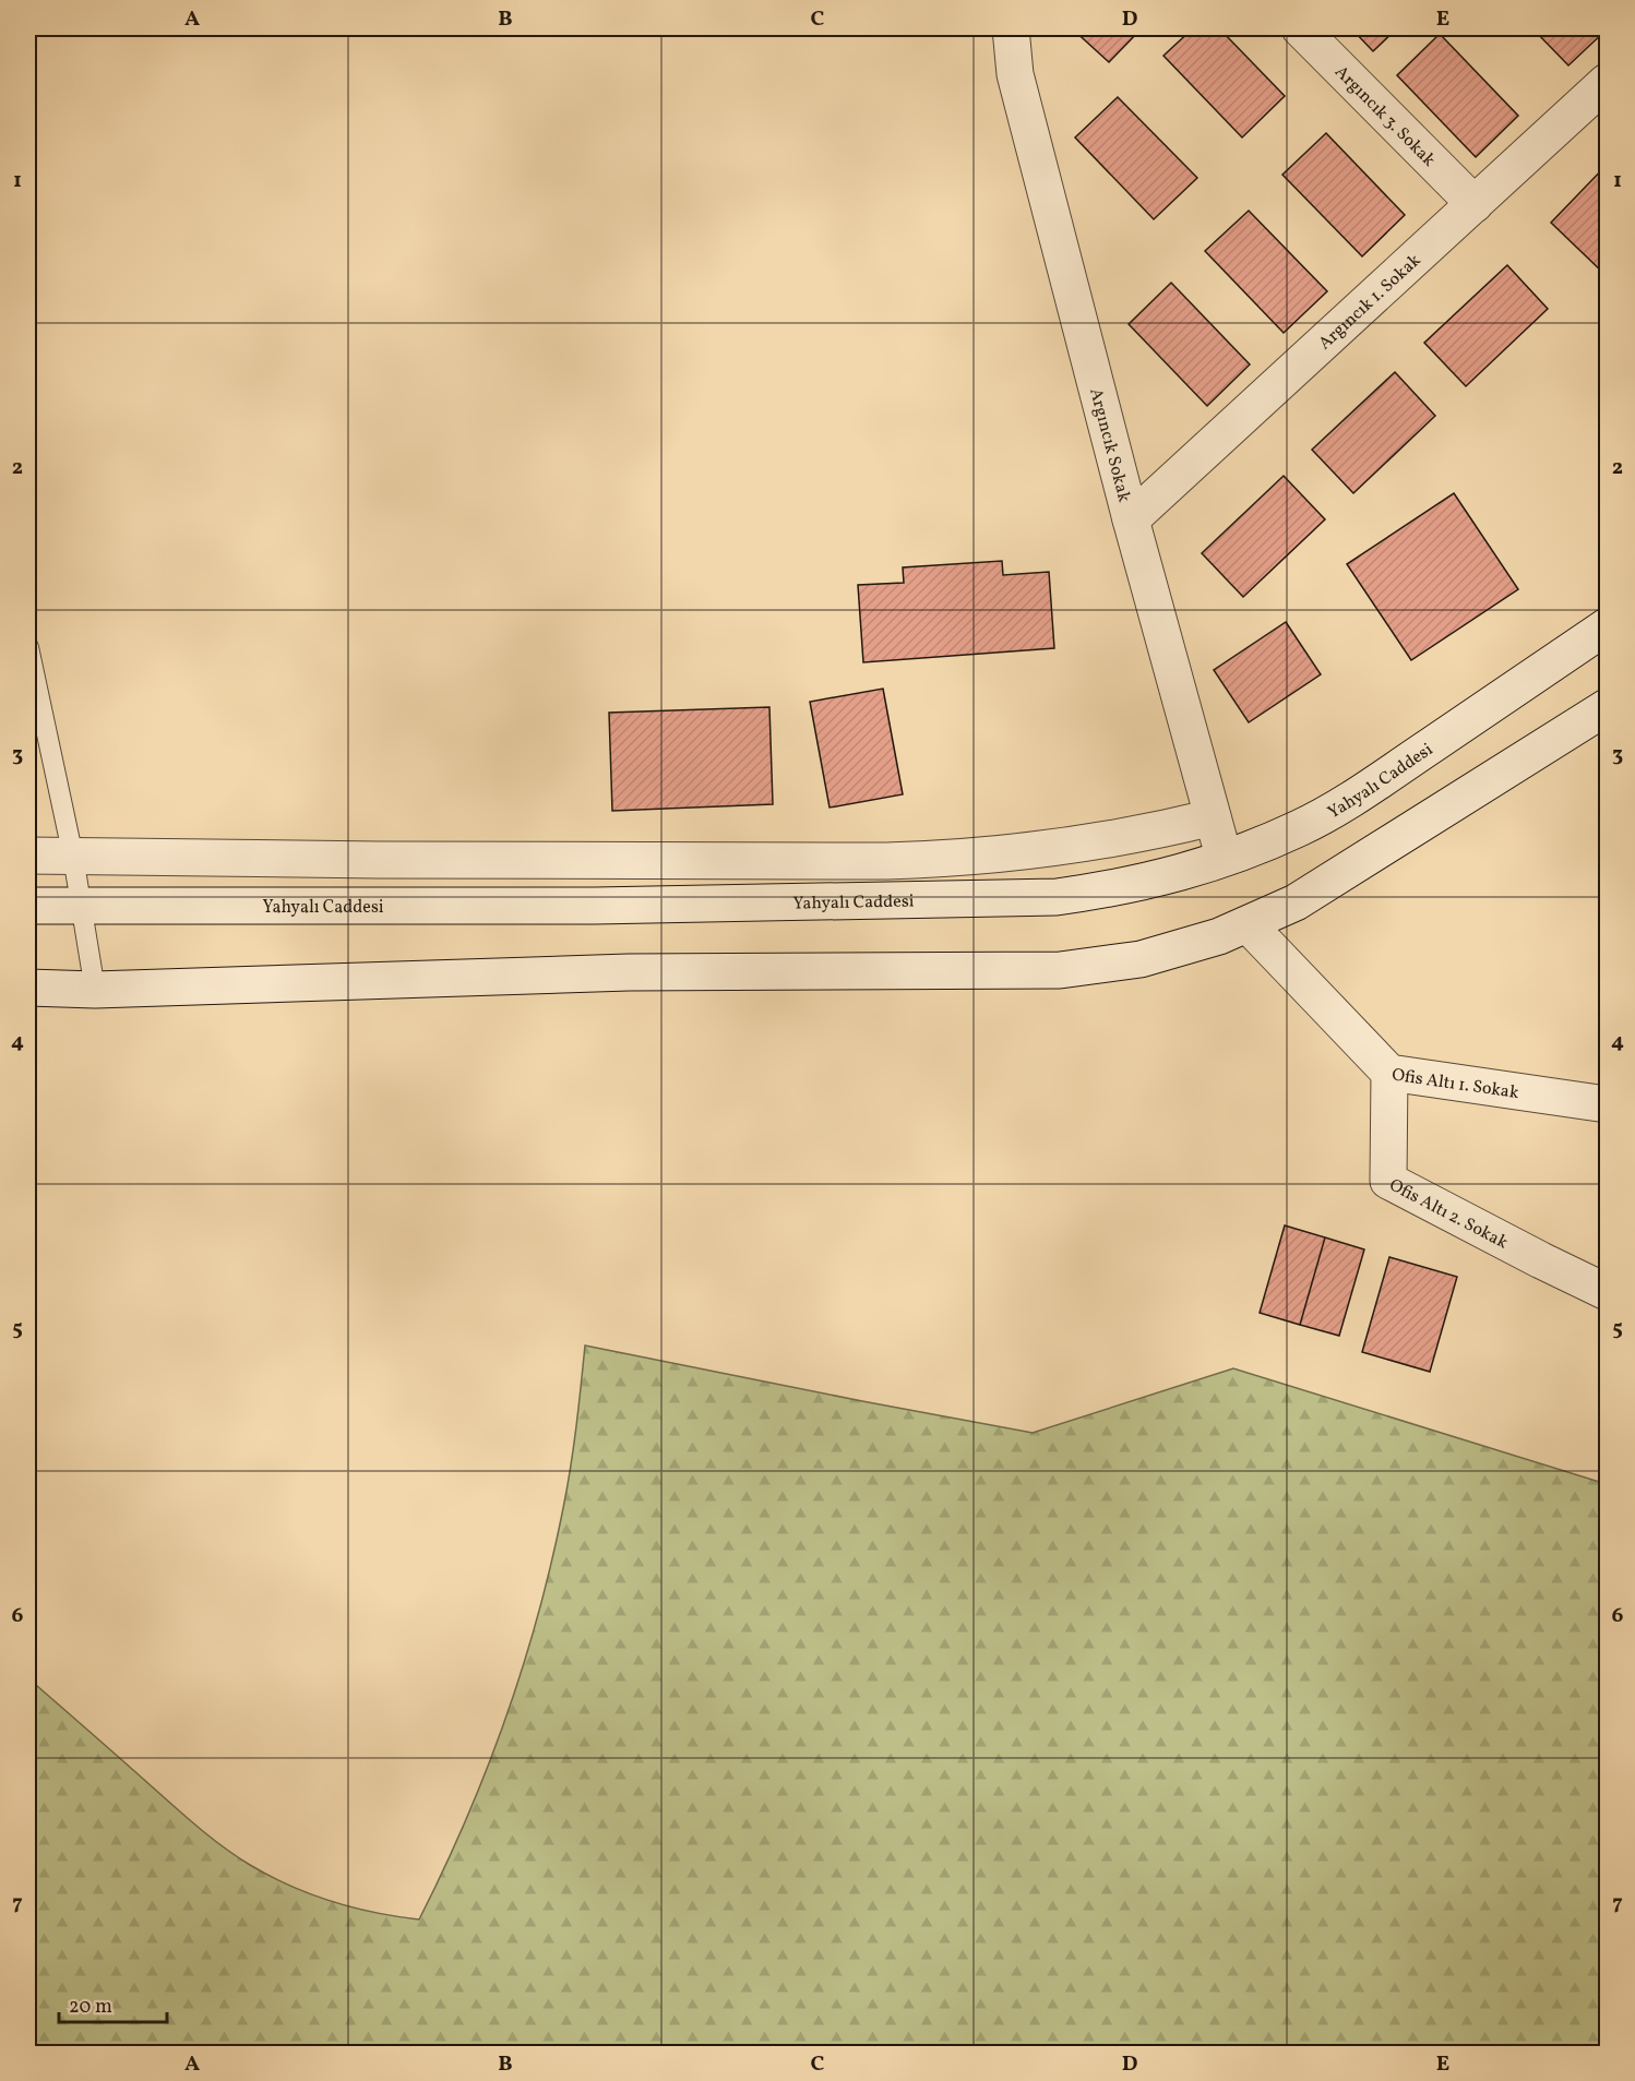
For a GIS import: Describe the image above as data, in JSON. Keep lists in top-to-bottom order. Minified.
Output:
{"streets":{"street":["Argıncık 3. Sokak","Argıncık 1. Sokak","Argıncık Sokak","Yahyalı Caddesi","Ofis Altı 1. Sokak","Ofis Altı 2. Sokak"]},"crossings":[["Argıncık 3. Sokak","Argıncık 1. Sokak"],["Argıncık 1. Sokak","Argıncık Sokak"],["Argıncık Sokak","Yahyalı Caddesi"],["Ofis Altı 1. Sokak","Ofis Altı 2. Sokak"]],"scale_bar":"20 m","grid":{"columns":["A","B","C","D","E"],"rows":["1","2","3","4","5","6","7"]}}
